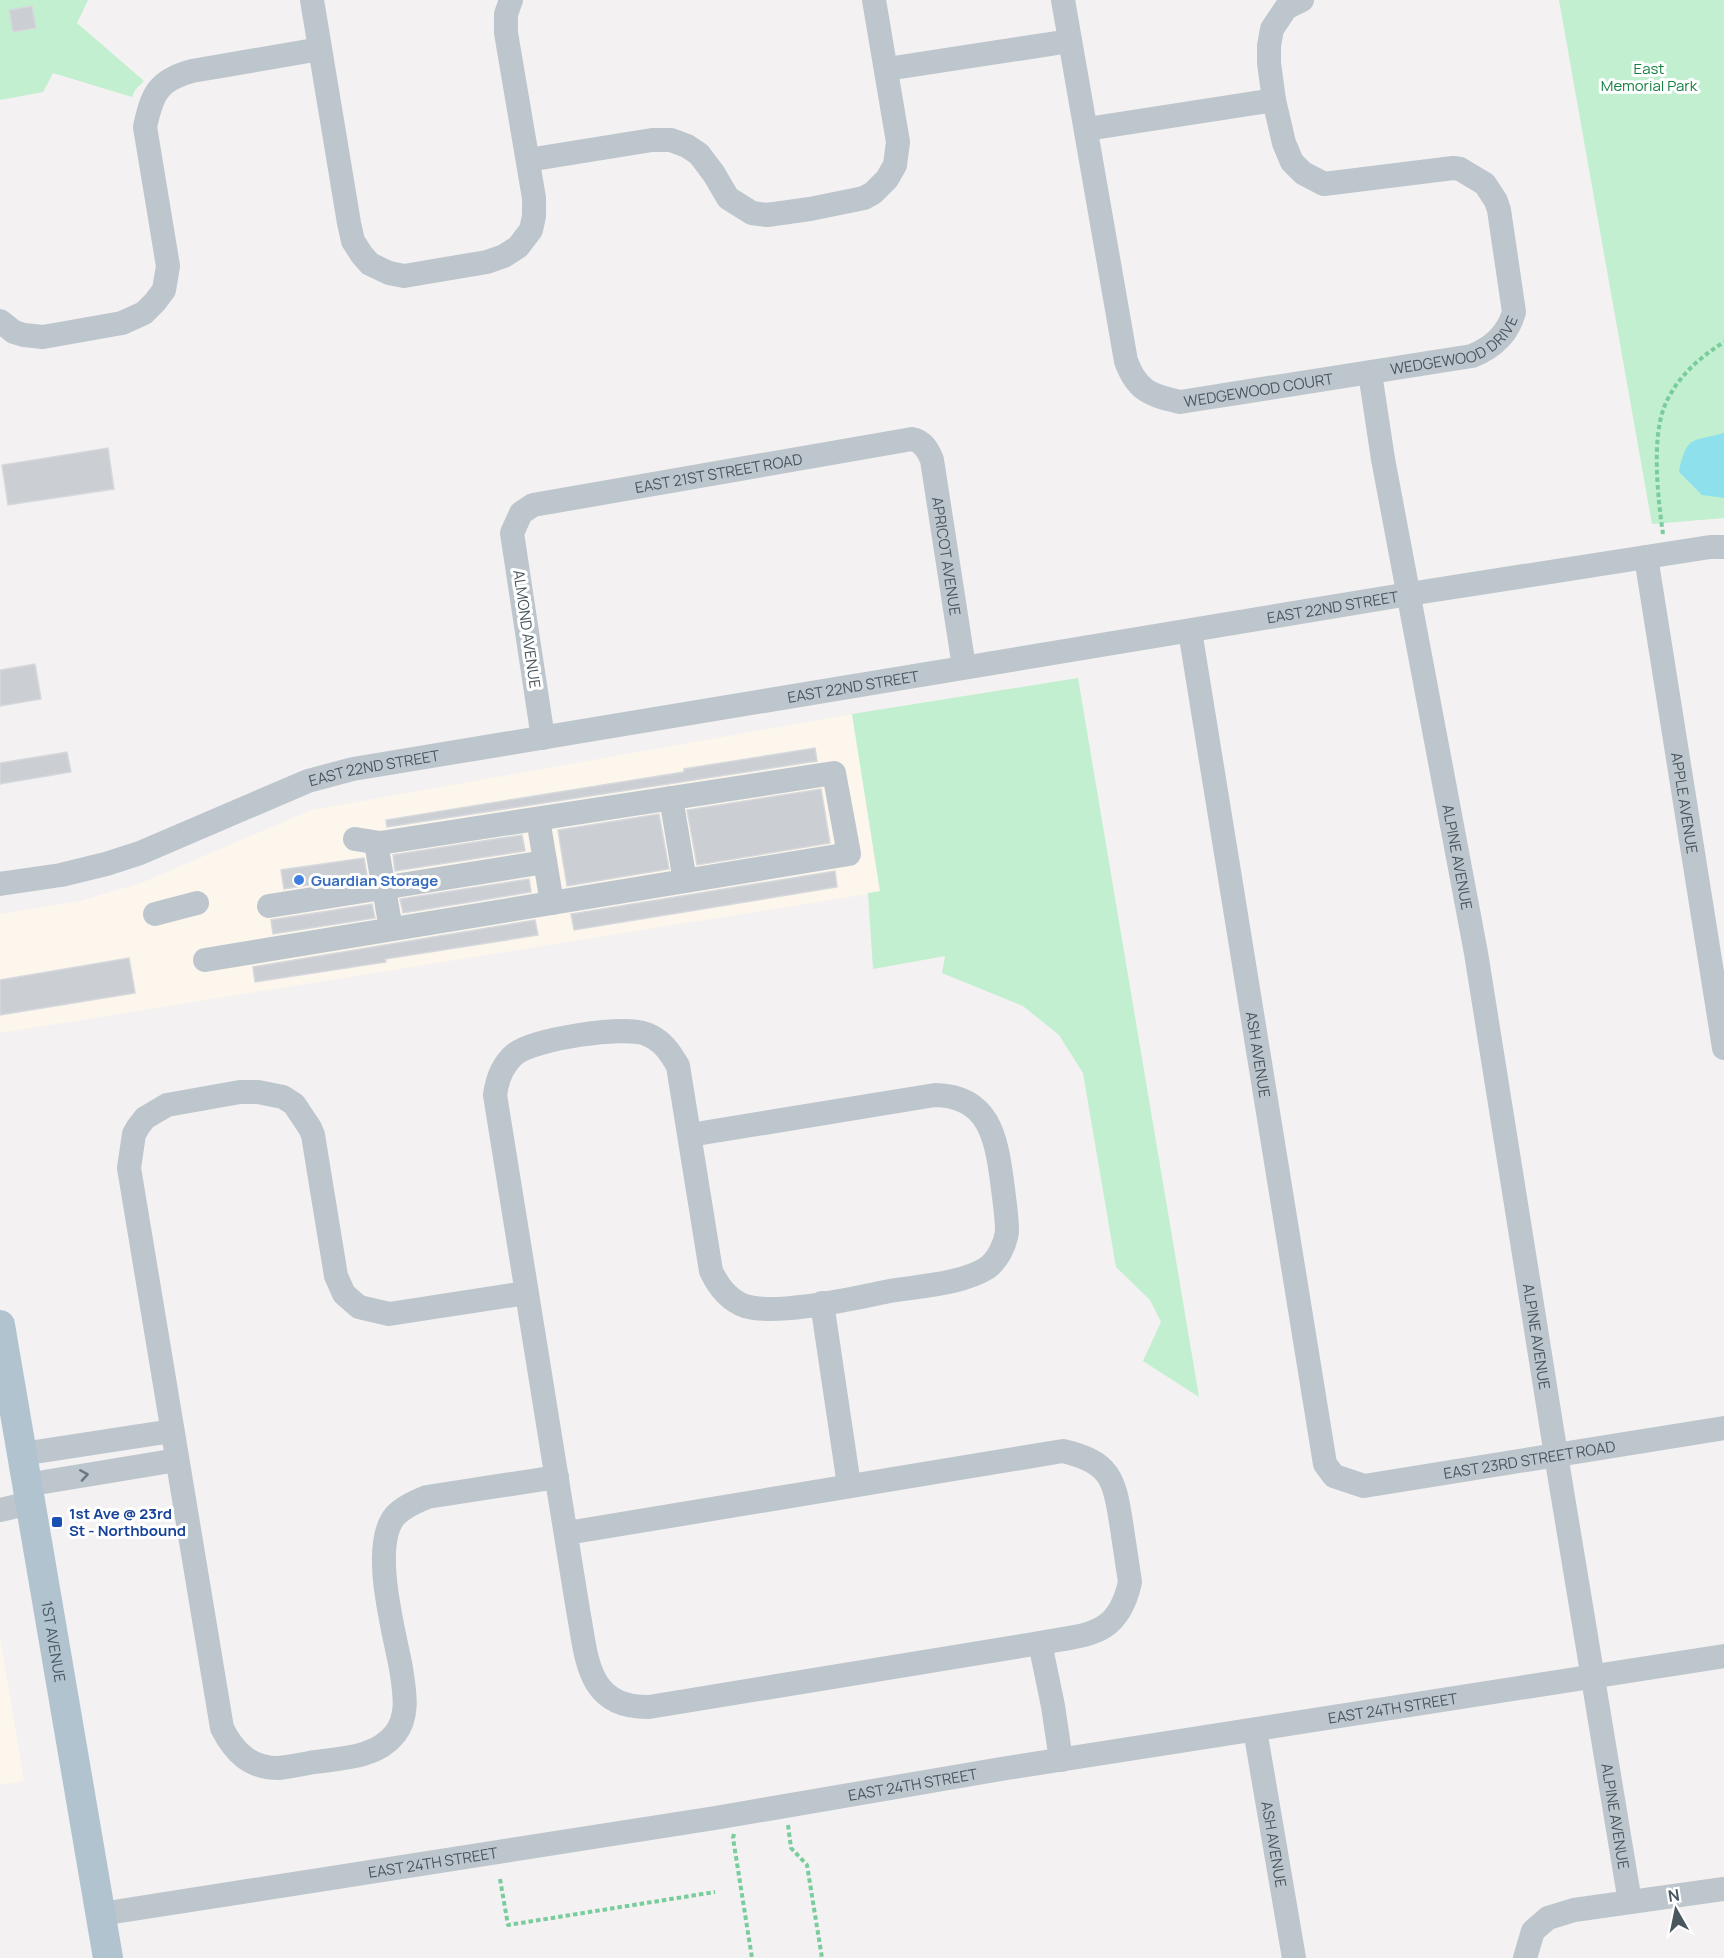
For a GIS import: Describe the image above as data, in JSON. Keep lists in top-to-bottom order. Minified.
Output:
{"streets":{"main road":["1ST AVENUE"],"street":["WEDGEWOOD DRIVE","WEDGEWOOD COURT","EAST 21ST STREET ROAD","APRICOT AVENUE","EAST 22ND STREET","ALMOND AVENUE","APPLE AVENUE","ALPINE AVENUE","ASH AVENUE","EAST 23RD STREET ROAD","EAST 24TH STREET"]},"crossings":[["WEDGEWOOD DRIVE","WEDGEWOOD COURT"],["EAST 21ST STREET ROAD","APRICOT AVENUE"],["EAST 21ST STREET ROAD","ALMOND AVENUE"],["APRICOT AVENUE","EAST 22ND STREET"],["EAST 22ND STREET","ALMOND AVENUE"],["EAST 22ND STREET","APPLE AVENUE"],["EAST 22ND STREET","ALPINE AVENUE"],["EAST 22ND STREET","ASH AVENUE"],["ALPINE AVENUE","EAST 23RD STREET ROAD"],["ALPINE AVENUE","EAST 24TH STREET"],["ASH AVENUE","EAST 23RD STREET ROAD"],["ASH AVENUE","EAST 24TH STREET"],["1ST AVENUE","EAST 24TH STREET"]],"parks":["East Memorial Park"],"places":{"other":["Guardian Storage"],"transit":["1st Ave @ 23rd St - Northbound"]},"north":"top"}
